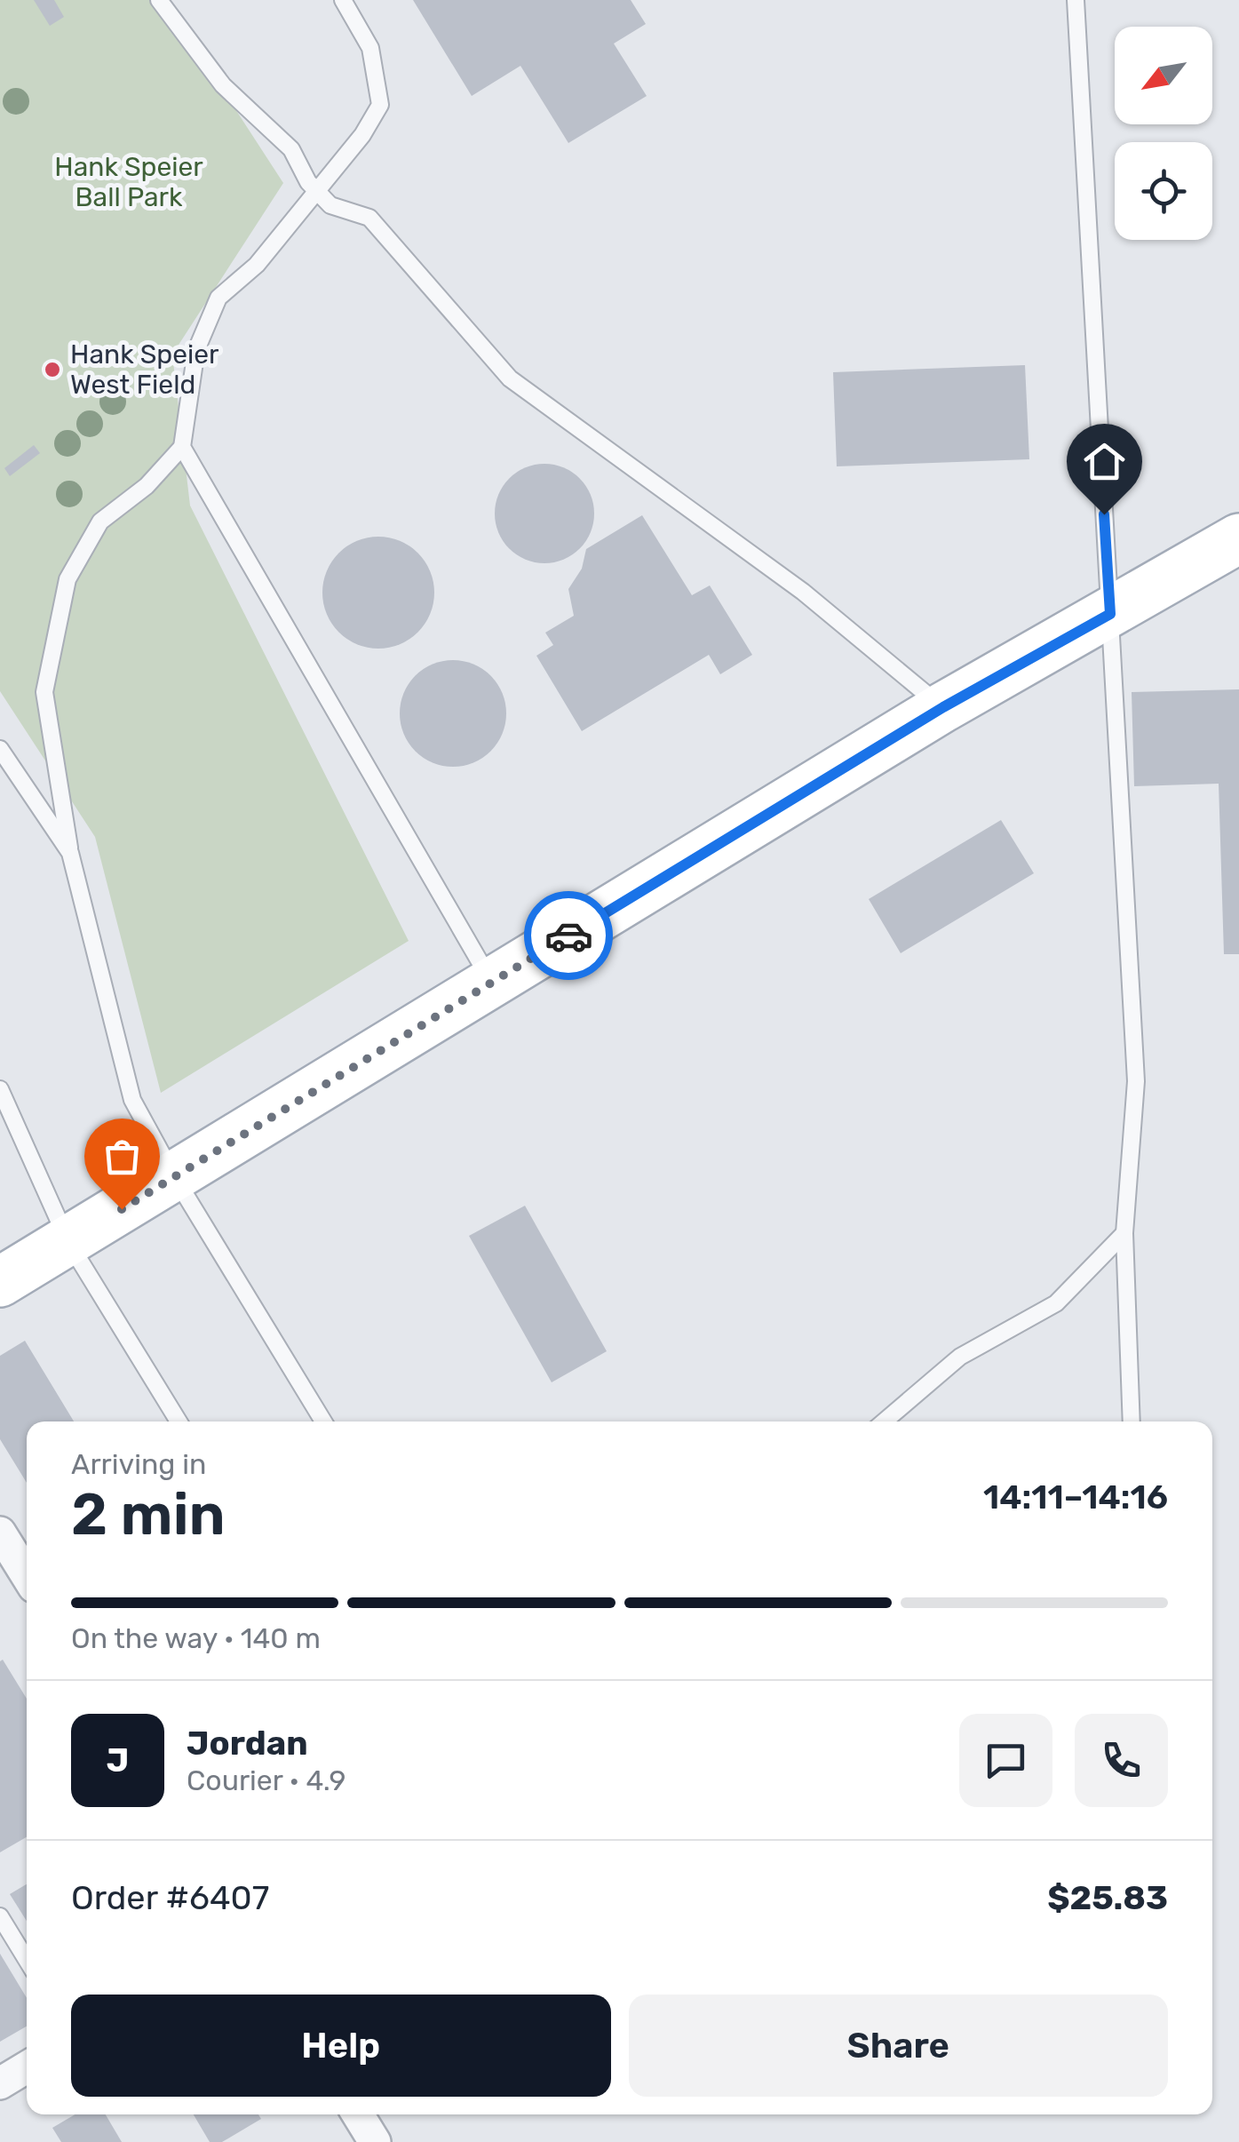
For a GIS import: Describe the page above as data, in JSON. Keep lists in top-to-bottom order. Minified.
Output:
{"parks":["Hank Speier Ball Park"],"places":["Hank Speier West Field"],"north":"bottom left","page":{"heading":["2 min","Arriving in","14:11–14:16"],"panel":["Jordan","Courier · 4.9","Order #6407","$25.83"],"bar":"On the way · 140 m","round":"J","buttons":["Help","Share"]}}
